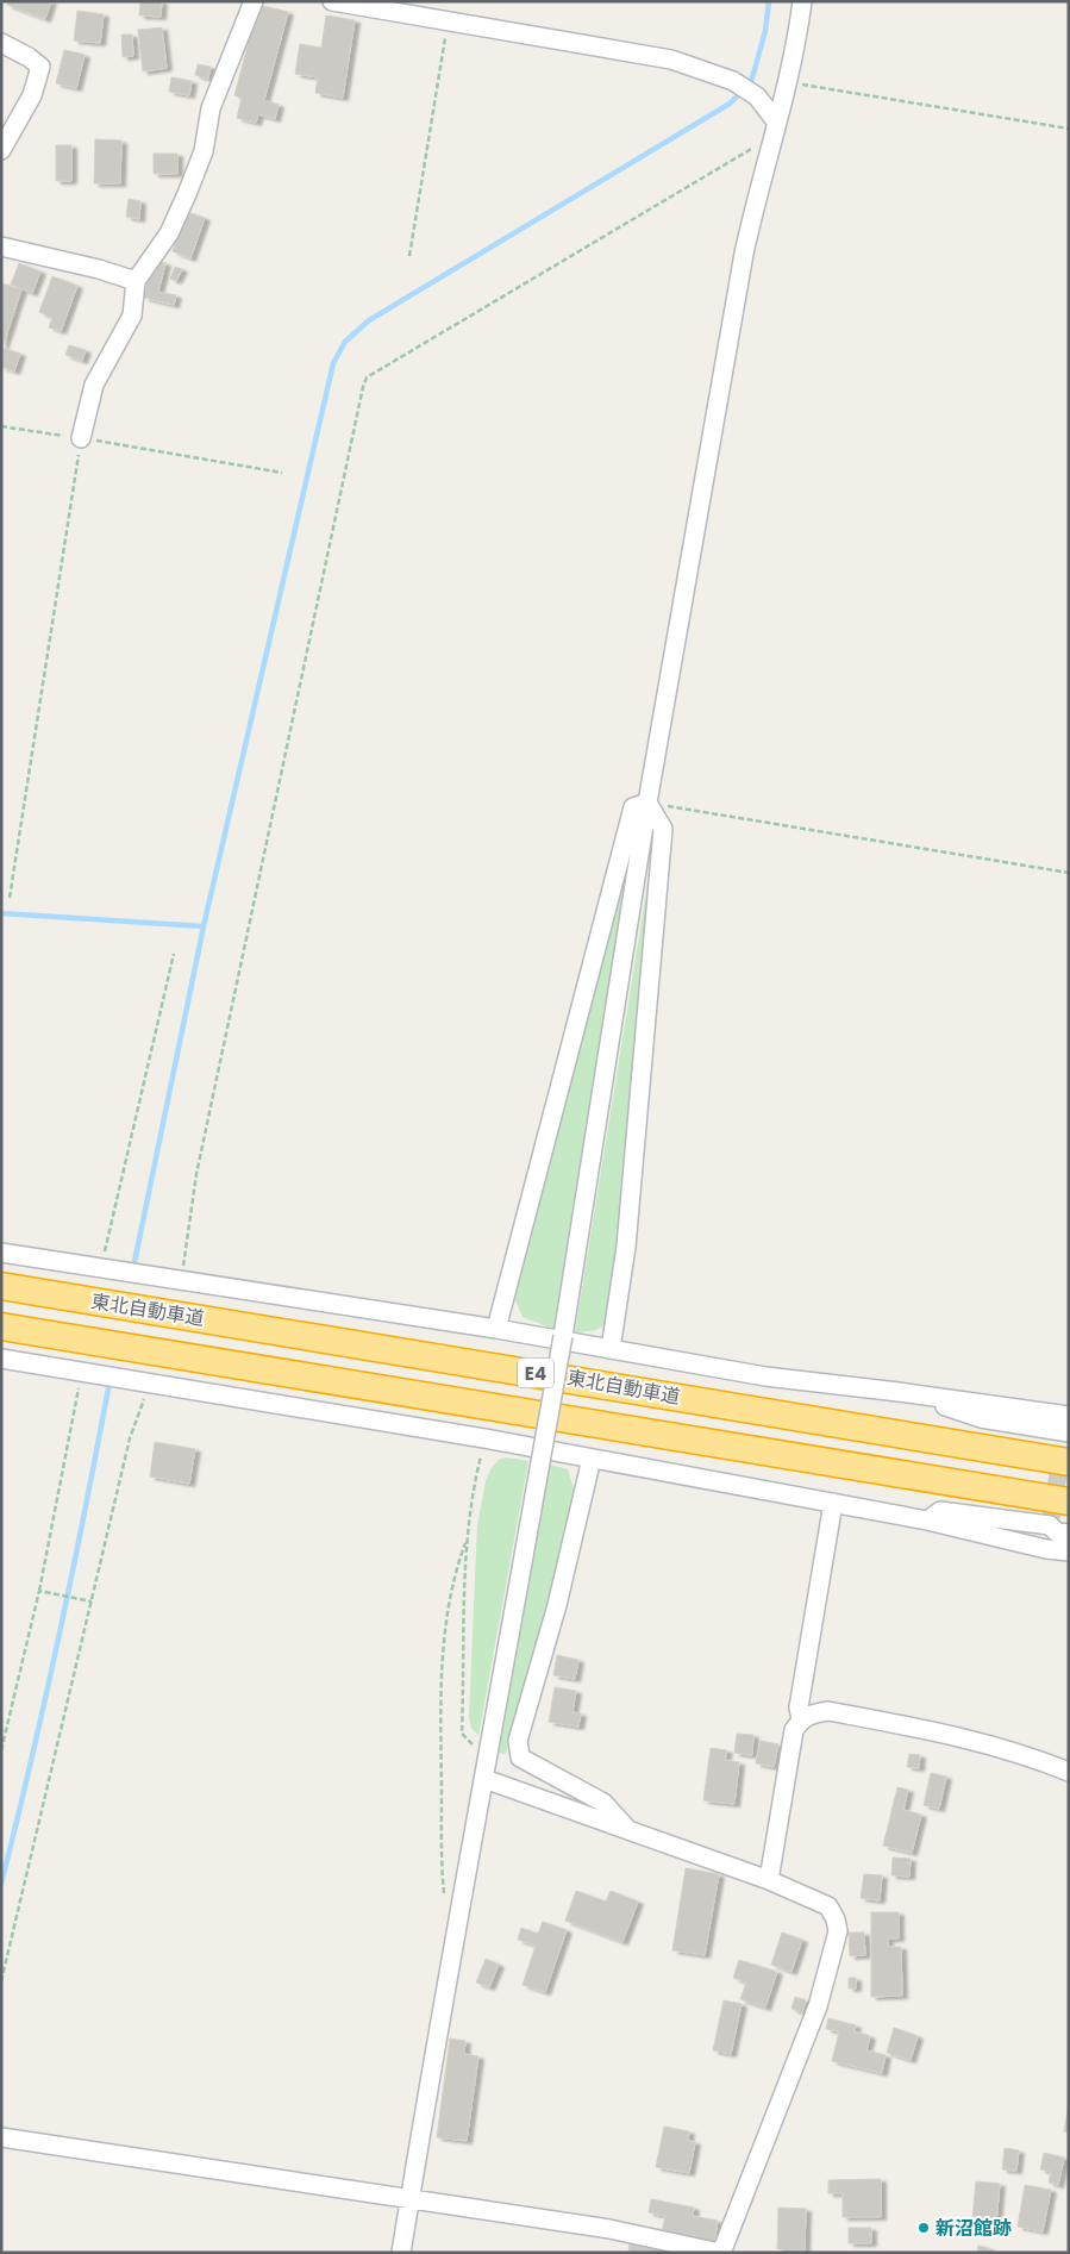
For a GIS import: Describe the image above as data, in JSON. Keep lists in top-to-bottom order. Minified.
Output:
{"streets":{"highway":["東北自動車道","E4"]},"places":["新沼館跡"]}
